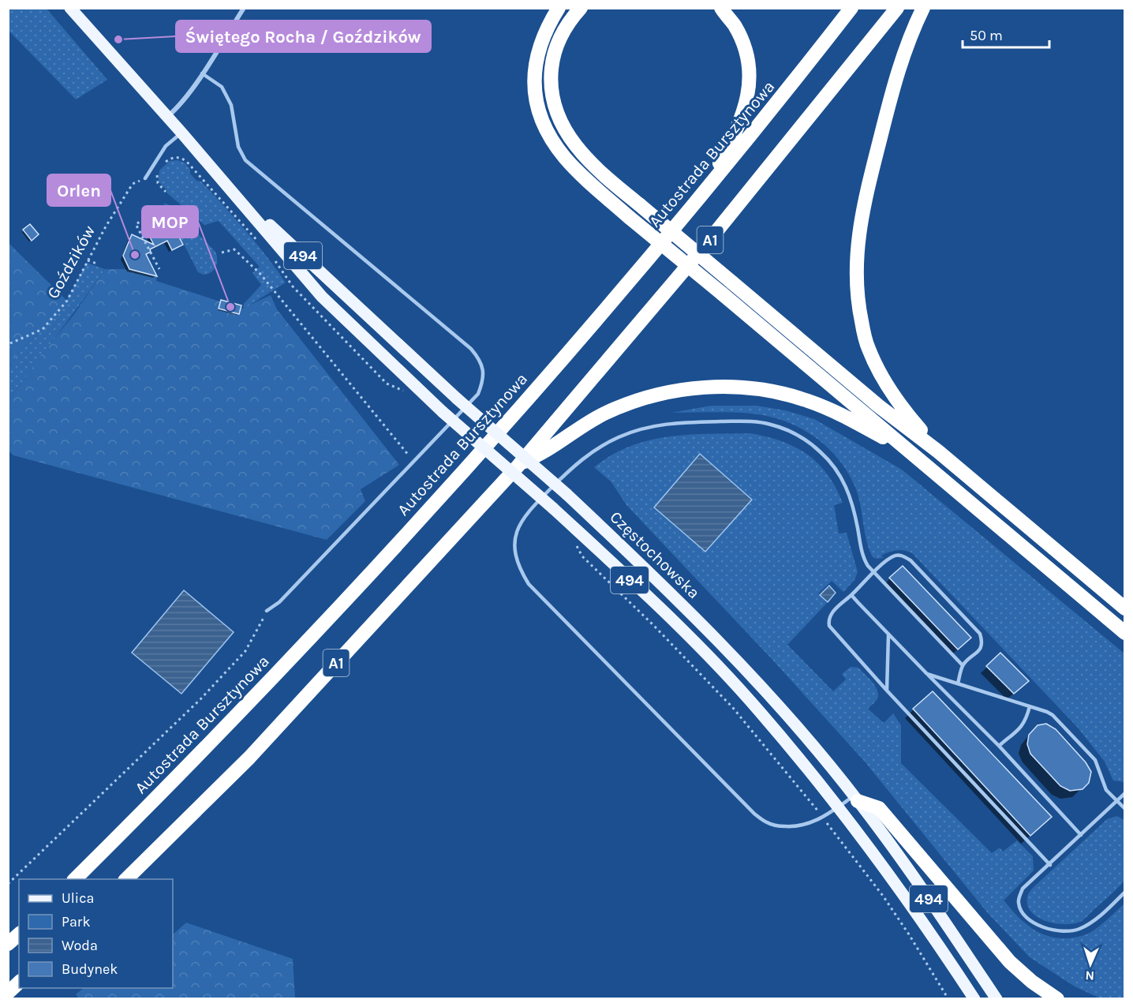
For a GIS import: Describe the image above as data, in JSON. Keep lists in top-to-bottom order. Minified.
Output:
{"streets":{"highway":["Autostrada Bursztynowa","A1"],"main road":["494","Częstochowska"],"path":["Goździków"]},"crossings":[["494","Częstochowska"]],"places":["Świętego Rocha / Goździków","Orlen","MOP"],"legend":["Ulica","Park","Woda","Budynek"],"scale_bar":"50 m","north":"bottom"}
